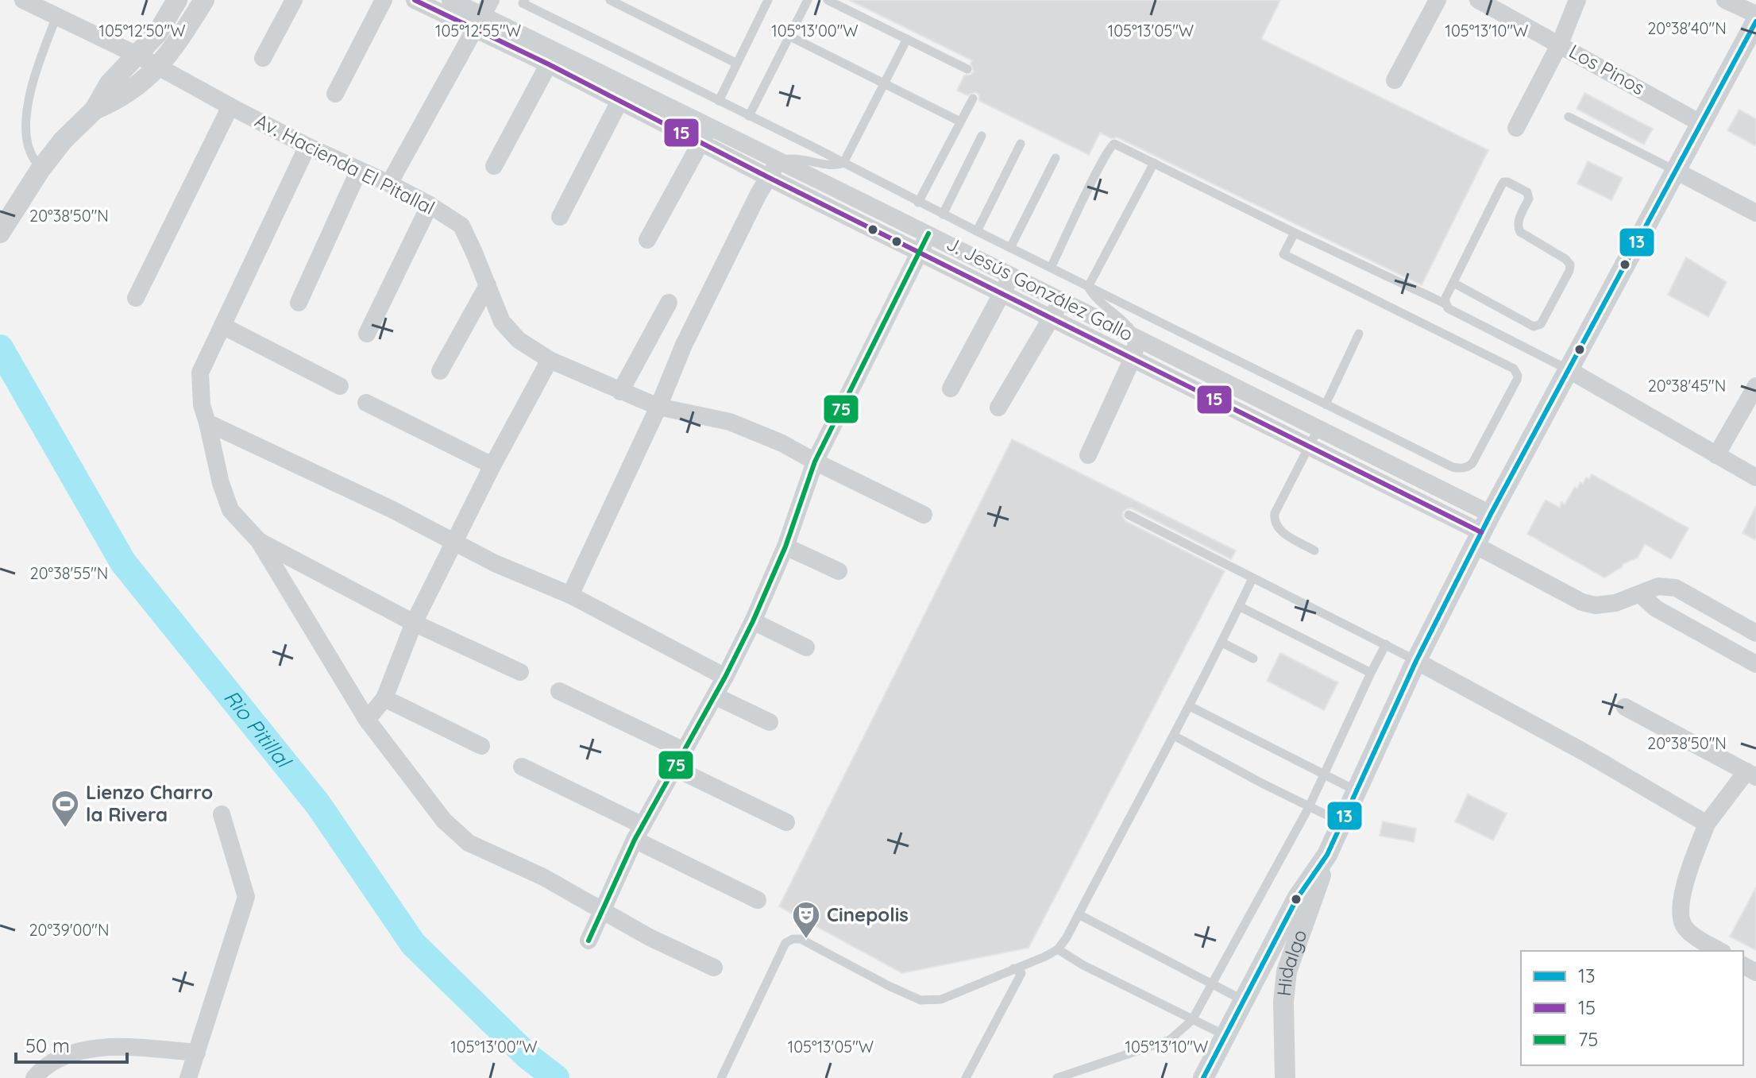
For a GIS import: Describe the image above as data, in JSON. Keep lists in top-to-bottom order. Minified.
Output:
{"streets":{"street":["Los Pinos","Av. Hacienda El Pitallal","J. Jesús González Gallo","Hidalgo"]},"water":["Rio Pitillal"],"places":{"sports":["Lienzo Charro la Rivera"],"theatre":["Cinepolis"]},"lines":["transit line 15","transit line 13","transit line 75"],"legend":["13","15","75"],"scale_bar":"50 m","coordinates":["20°38'40\"N","105°12'50\"W","105°12'55\"W","105°13'00\"W","105°13'05\"W","105°13'10\"W","20°38'50\"N","20°38'45\"N","20°38'55\"N","20°39'00\"N"]}
